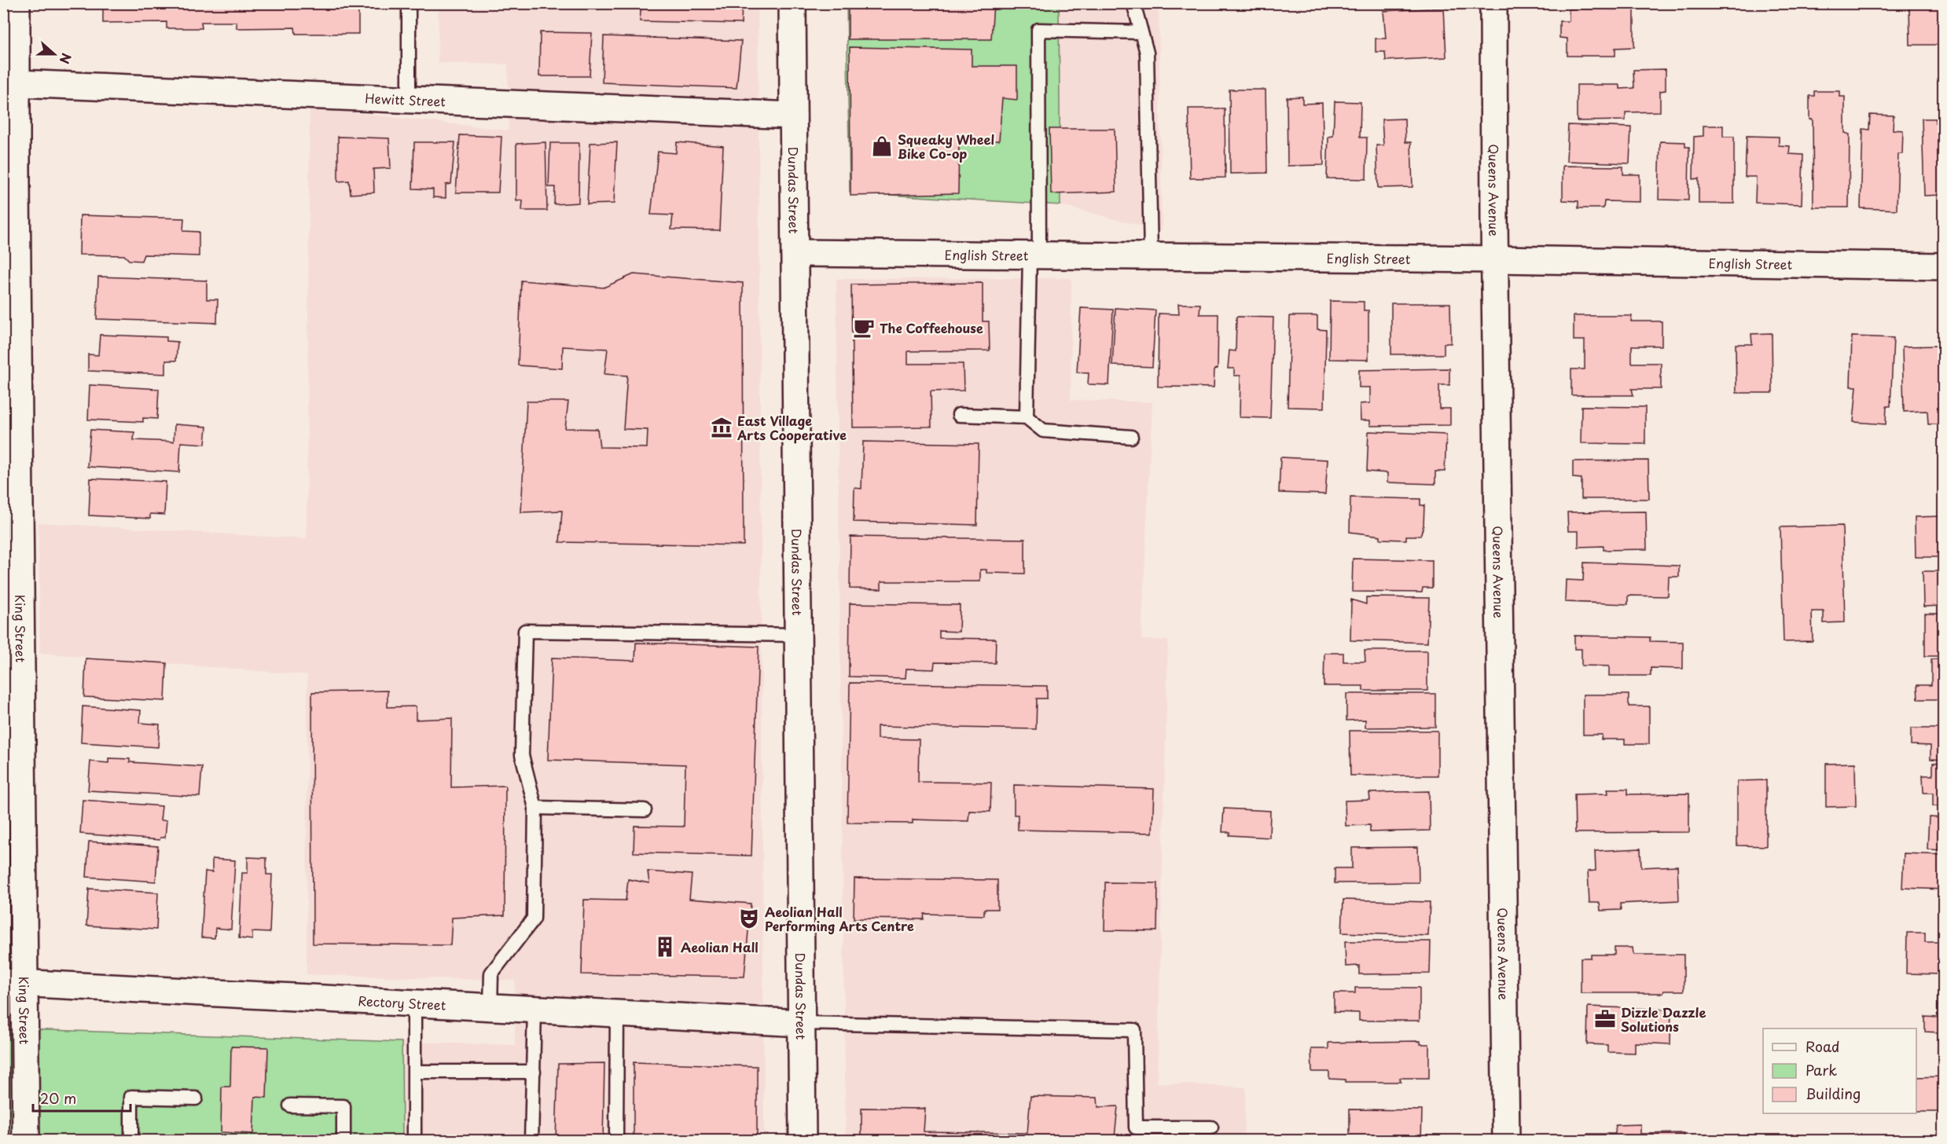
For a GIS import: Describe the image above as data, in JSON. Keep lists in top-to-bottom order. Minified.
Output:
{"streets":{"street":["Hewitt Street","Dundas Street","Queens Avenue","English Street","King Street","Rectory Street"]},"crossings":[["Hewitt Street","Dundas Street"],["Hewitt Street","King Street"],["Dundas Street","English Street"],["Dundas Street","Rectory Street"],["Queens Avenue","English Street"],["King Street","Rectory Street"]],"places":{"shop":["Squeaky Wheel Bike Co-op"],"cafe":["The Coffeehouse"],"museum":["East Village Arts Cooperative"],"theatre":["Aeolian Hall Performing Arts Centre"],"building":["Aeolian Hall"],"office":["Dizzle Dazzle Solutions"]},"legend":["Road","Park","Building"],"scale_bar":"20 m","north":"right"}
